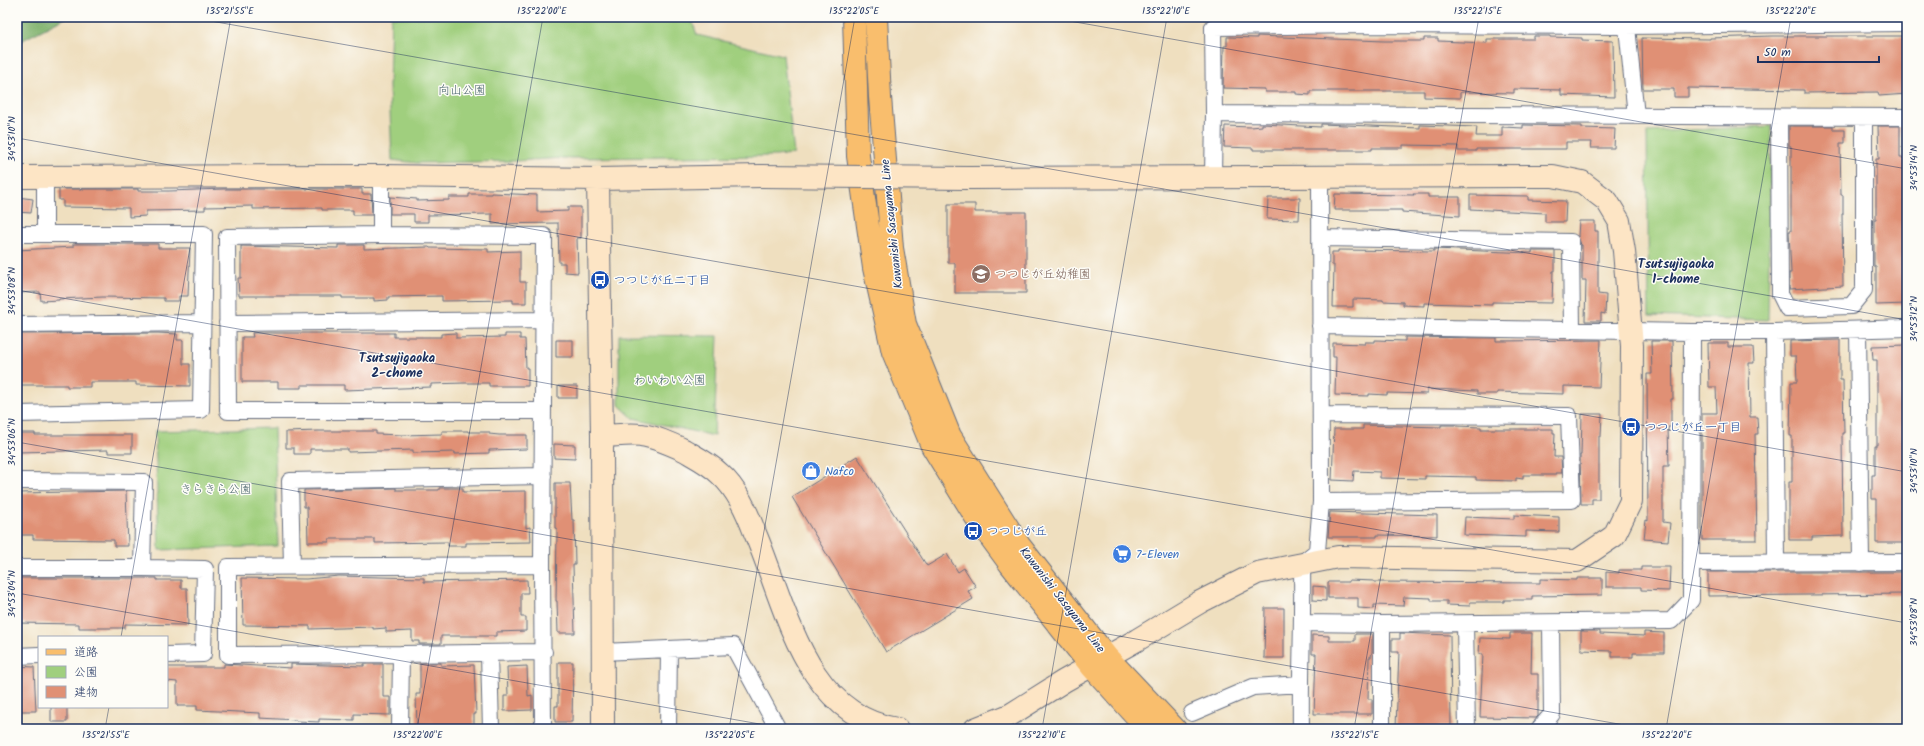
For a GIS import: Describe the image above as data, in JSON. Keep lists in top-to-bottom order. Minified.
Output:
{"streets":{"main road":["Kawanishi Sasayama Line"]},"districts":["Tsutsujigaoka 1-chome","Tsutsujigaoka 2-chome"],"parks":["向山公園","わいわい公園","きらきら公園"],"places":{"school or university":["つつじが丘幼稚園"],"bus stop":["つつじが丘二丁目","つつじが丘一丁目","つつじが丘"],"shop":["Nafco"],"supermarket":["7-Eleven"]},"legend":["道路","公園","建物"],"scale_bar":"50 m","coordinates":["135°21'55\"E","135°22'00\"E","135°22'05\"E","135°22'10\"E","135°22'15\"E","135°22'20\"E","34°53'10\"N","34°53'14\"N","34°53'08\"N","34°53'12\"N","34°53'06\"N","34°53'04\"N"]}
